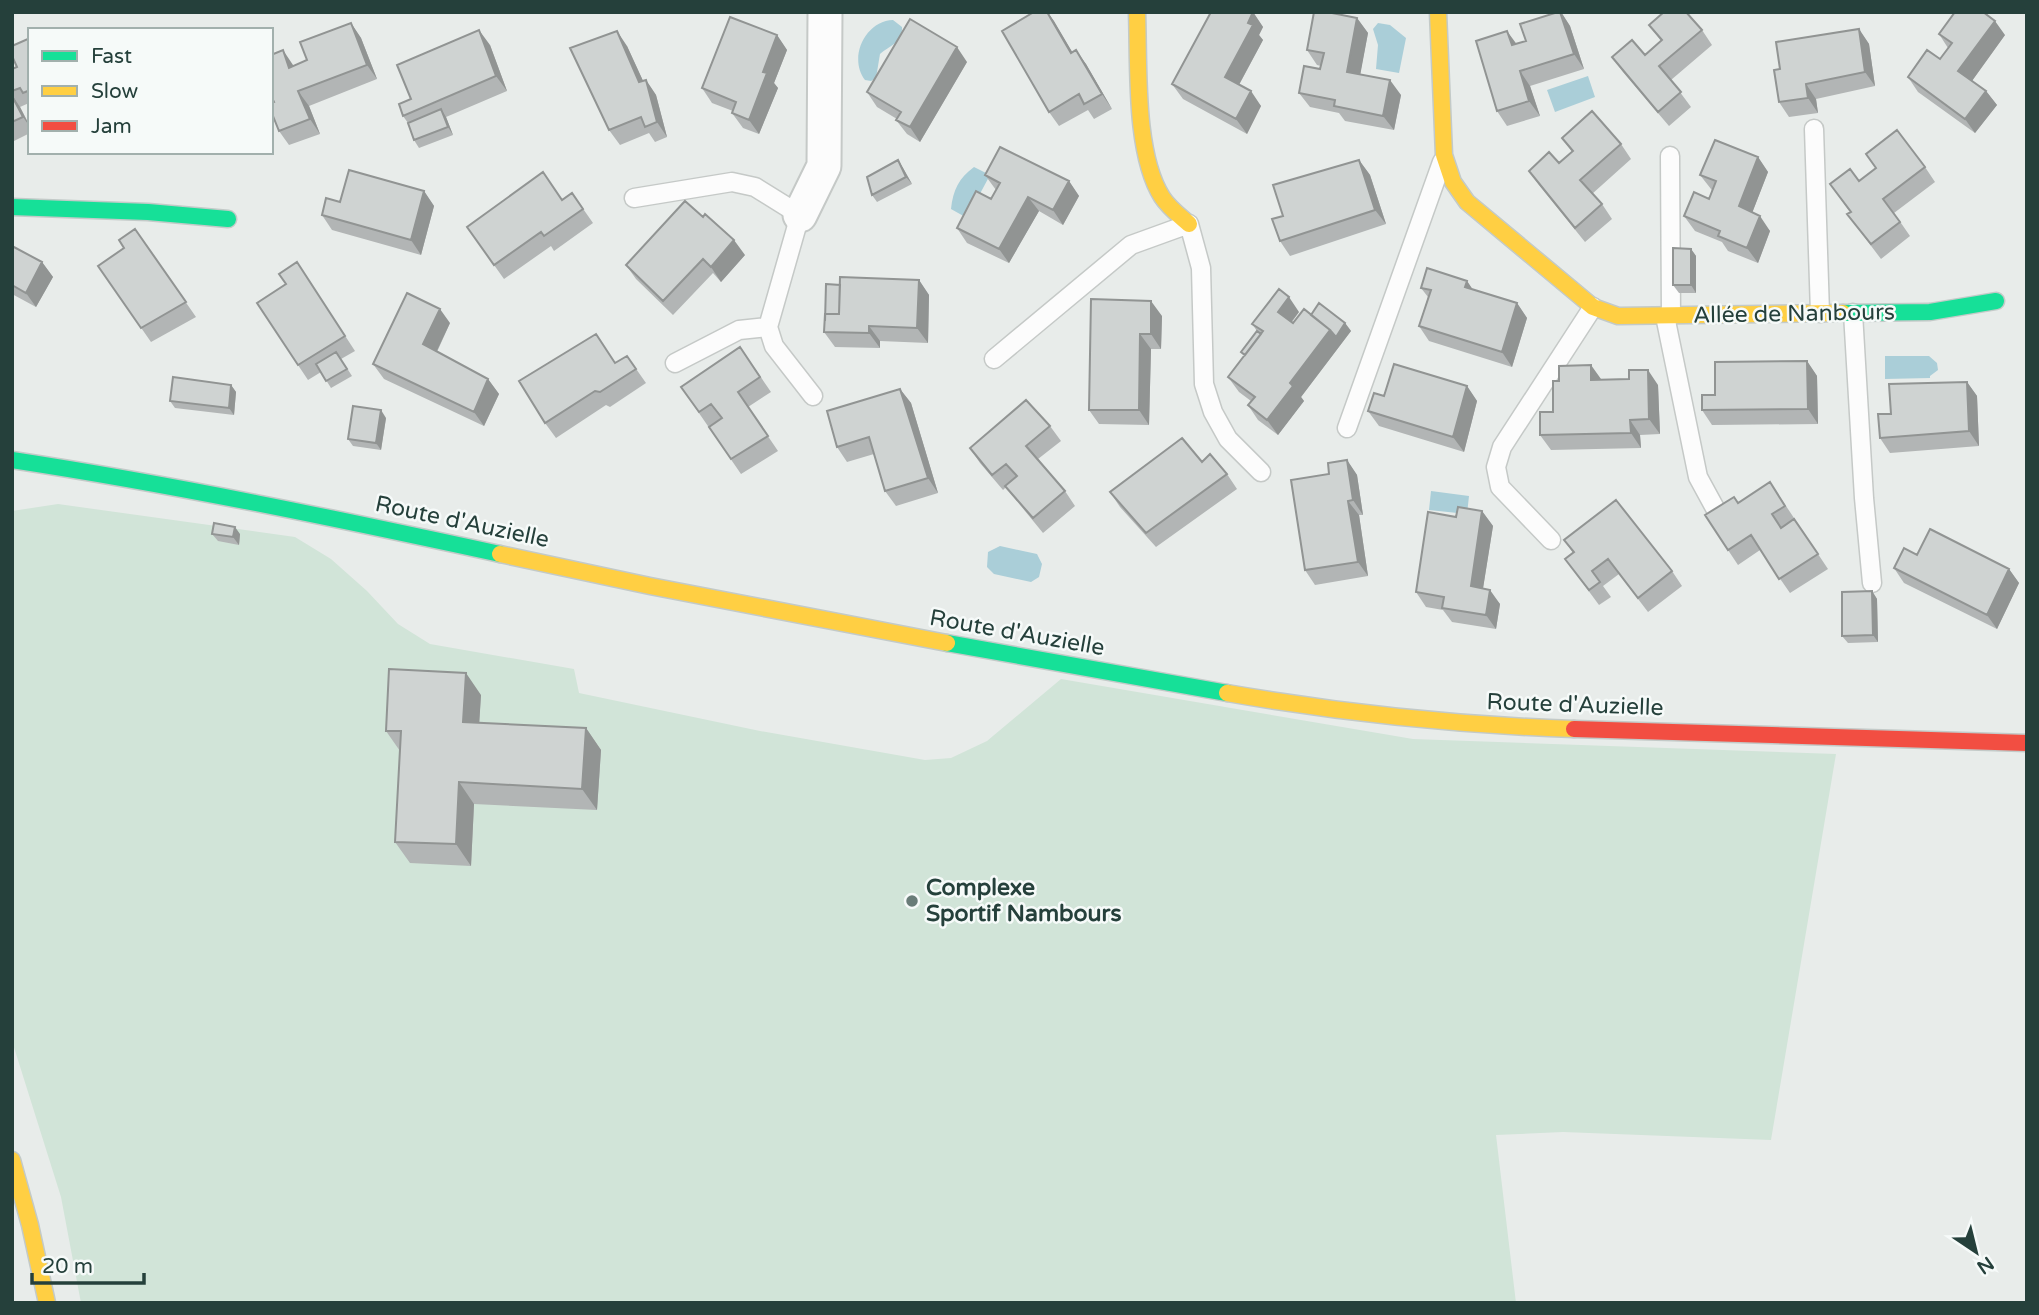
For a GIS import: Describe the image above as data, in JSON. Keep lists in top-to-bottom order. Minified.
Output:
{"streets":{"street":["Allée de Nanbours","Route d'Auzielle"]},"places":["Complexe Sportif Nambours"],"legend":["Fast","Slow","Jam"],"scale_bar":"20 m","north":"bottom right"}
